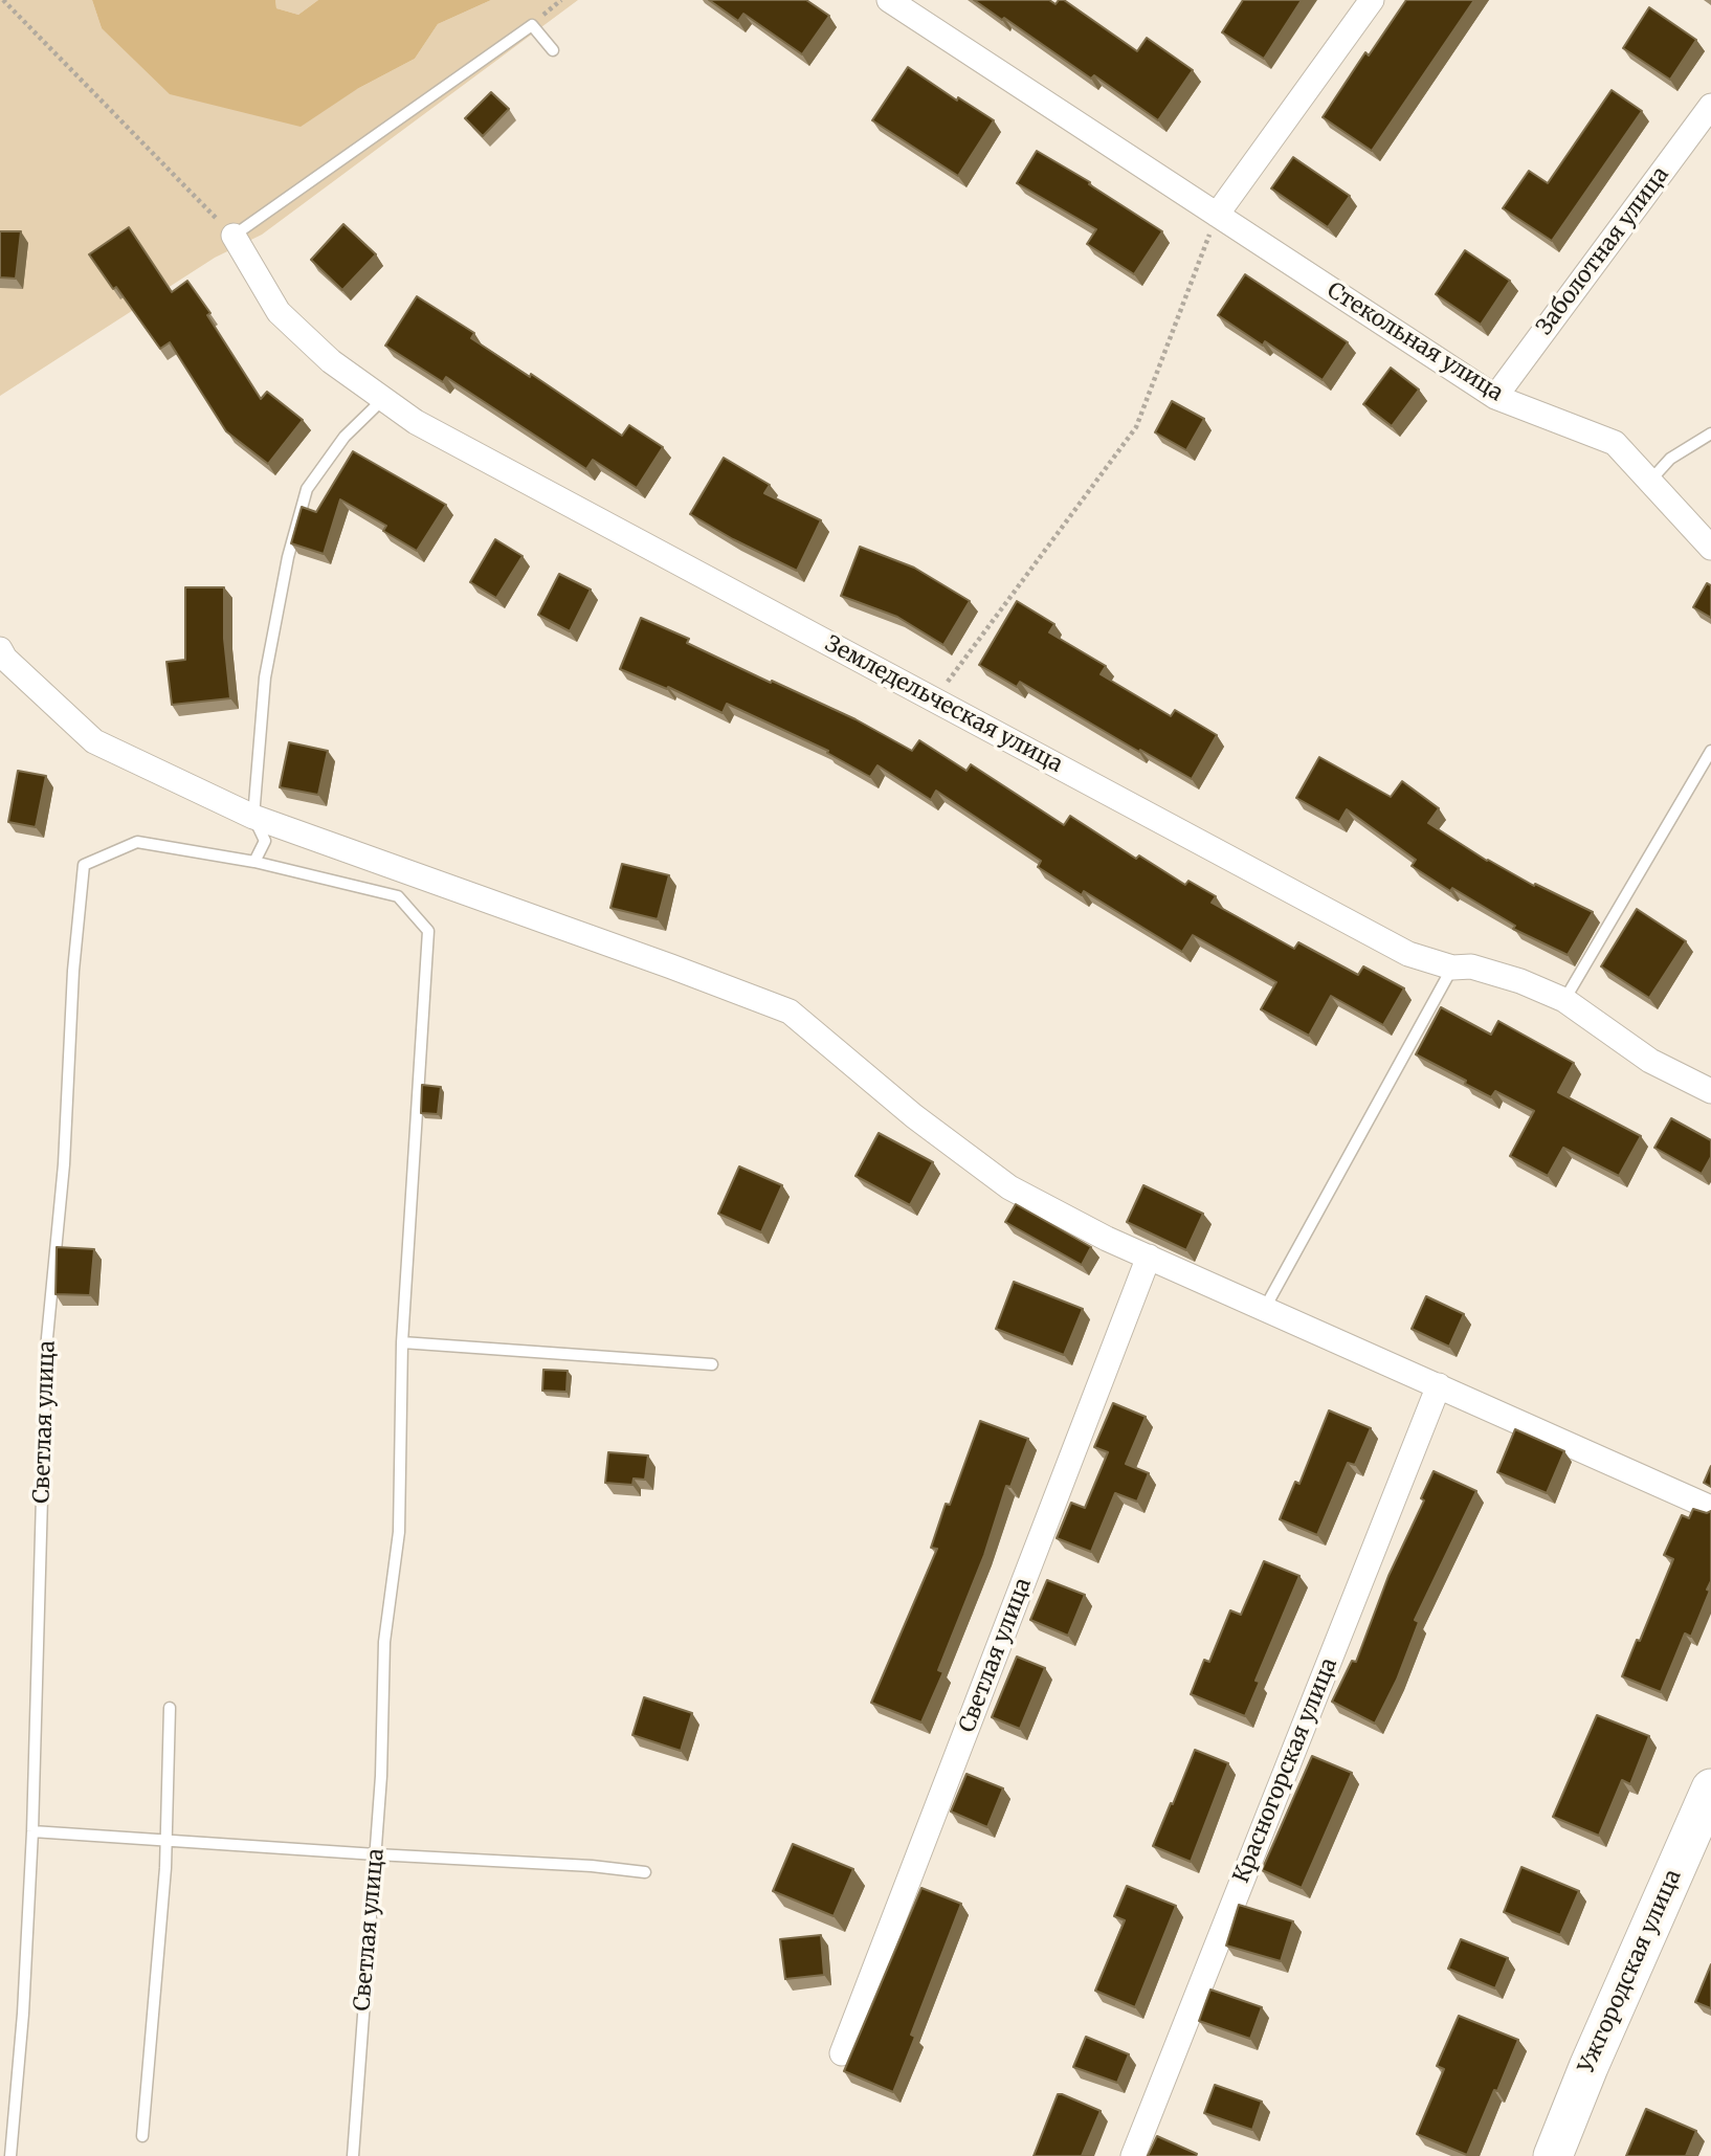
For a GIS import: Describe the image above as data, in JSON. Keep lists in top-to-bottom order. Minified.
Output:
{"streets":{"main road":["Ужгородская улица"],"street":["Заболотная улица","Стекольная улица","Земледельческая улица","Светлая улица","Красногорская улица"]},"crossings":[["Заболотная улица","Стекольная улица"]]}
